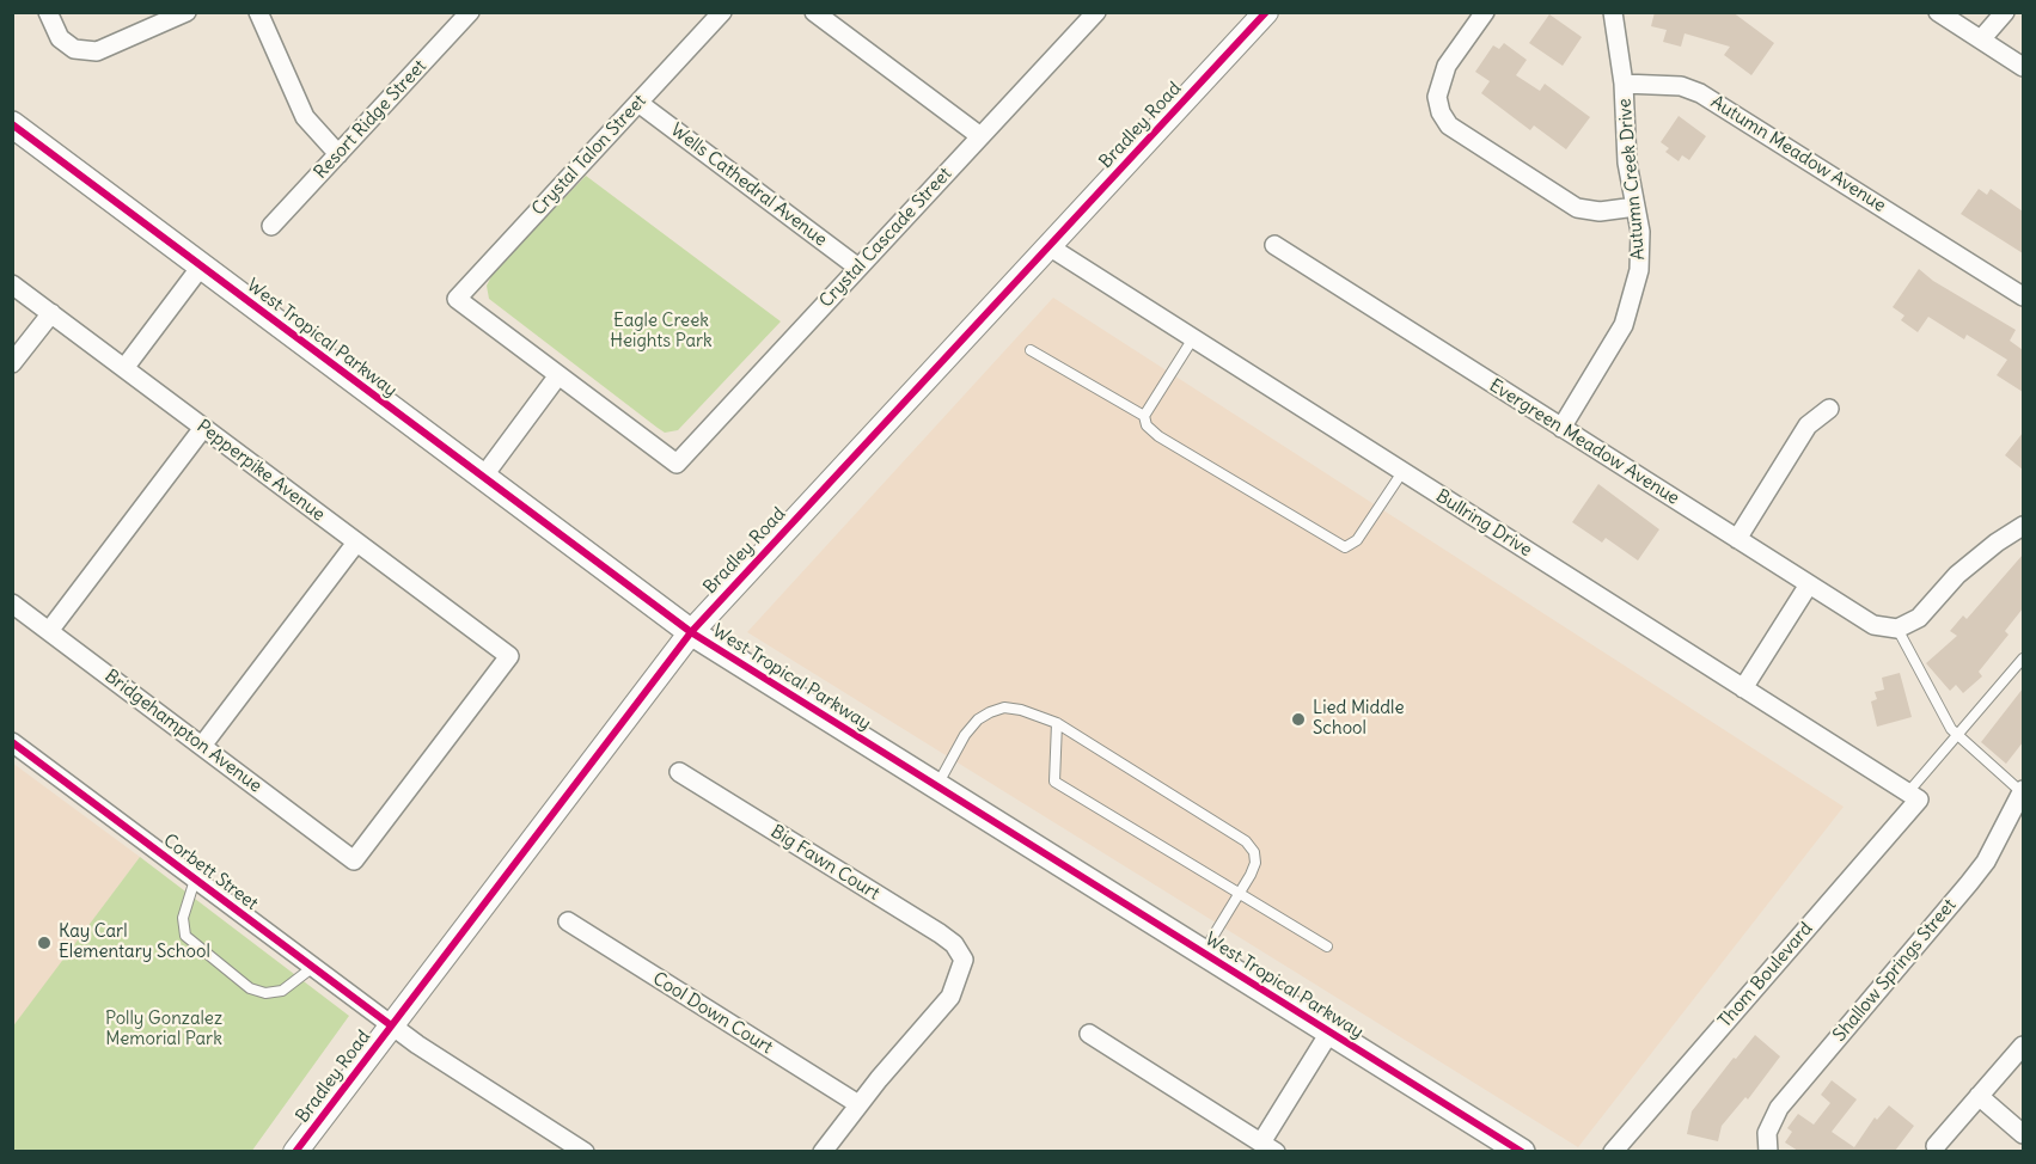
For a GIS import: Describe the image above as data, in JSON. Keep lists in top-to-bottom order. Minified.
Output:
{"streets":{"main road":["West Tropical Parkway"],"street":["Resort Ridge Street","Bradley Road","Autumn Meadow Avenue","Crystal Talon Street","Autumn Creek Drive","Wells Cathedral Avenue","Crystal Cascade Street","Evergreen Meadow Avenue","Pepperpike Avenue","Bullring Drive","Bridgehampton Avenue","Big Fawn Court","Corbett Street","Shallow Springs Street","Thom Boulevard","Cool Down Court"]},"crossings":[["Bradley Road","West Tropical Parkway"],["Bradley Road","Bullring Drive"],["Bradley Road","Corbett Street"],["Autumn Meadow Avenue","Autumn Creek Drive"],["Crystal Talon Street","Wells Cathedral Avenue"],["Crystal Talon Street","Crystal Cascade Street"],["Autumn Creek Drive","Evergreen Meadow Avenue"],["Wells Cathedral Avenue","Crystal Cascade Street"],["Pepperpike Avenue","Bridgehampton Avenue"],["Bullring Drive","Thom Boulevard"],["Big Fawn Court","Cool Down Court"]],"parks":["Eagle Creek Heights Park","Polly Gonzalez Memorial Park"],"places":["Lied Middle School","Kay Carl Elementary School"]}
